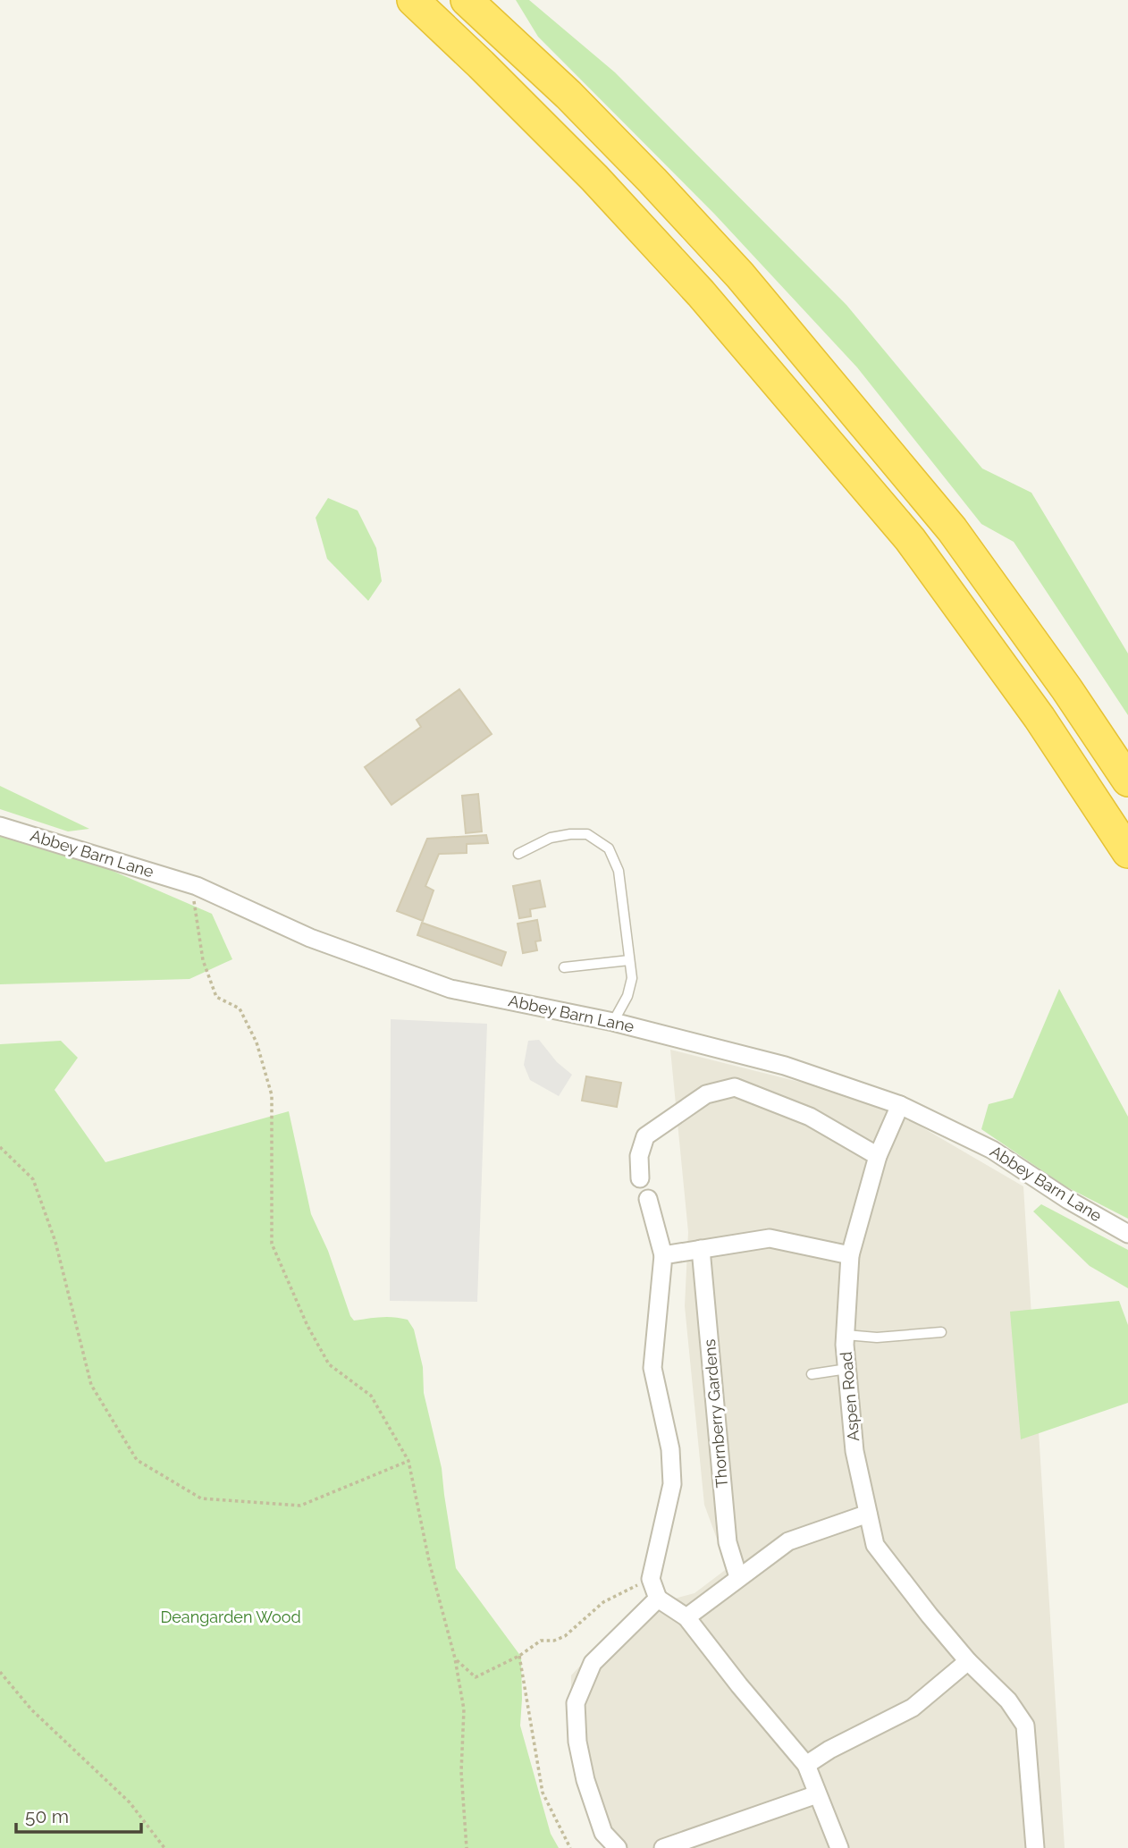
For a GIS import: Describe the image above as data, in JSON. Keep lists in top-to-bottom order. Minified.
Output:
{"streets":{"street":["Abbey Barn Lane","Aspen Road","Thornberry Gardens"]},"crossings":[["Abbey Barn Lane","Aspen Road"]],"parks":["Deangarden Wood"],"scale_bar":"50 m"}
